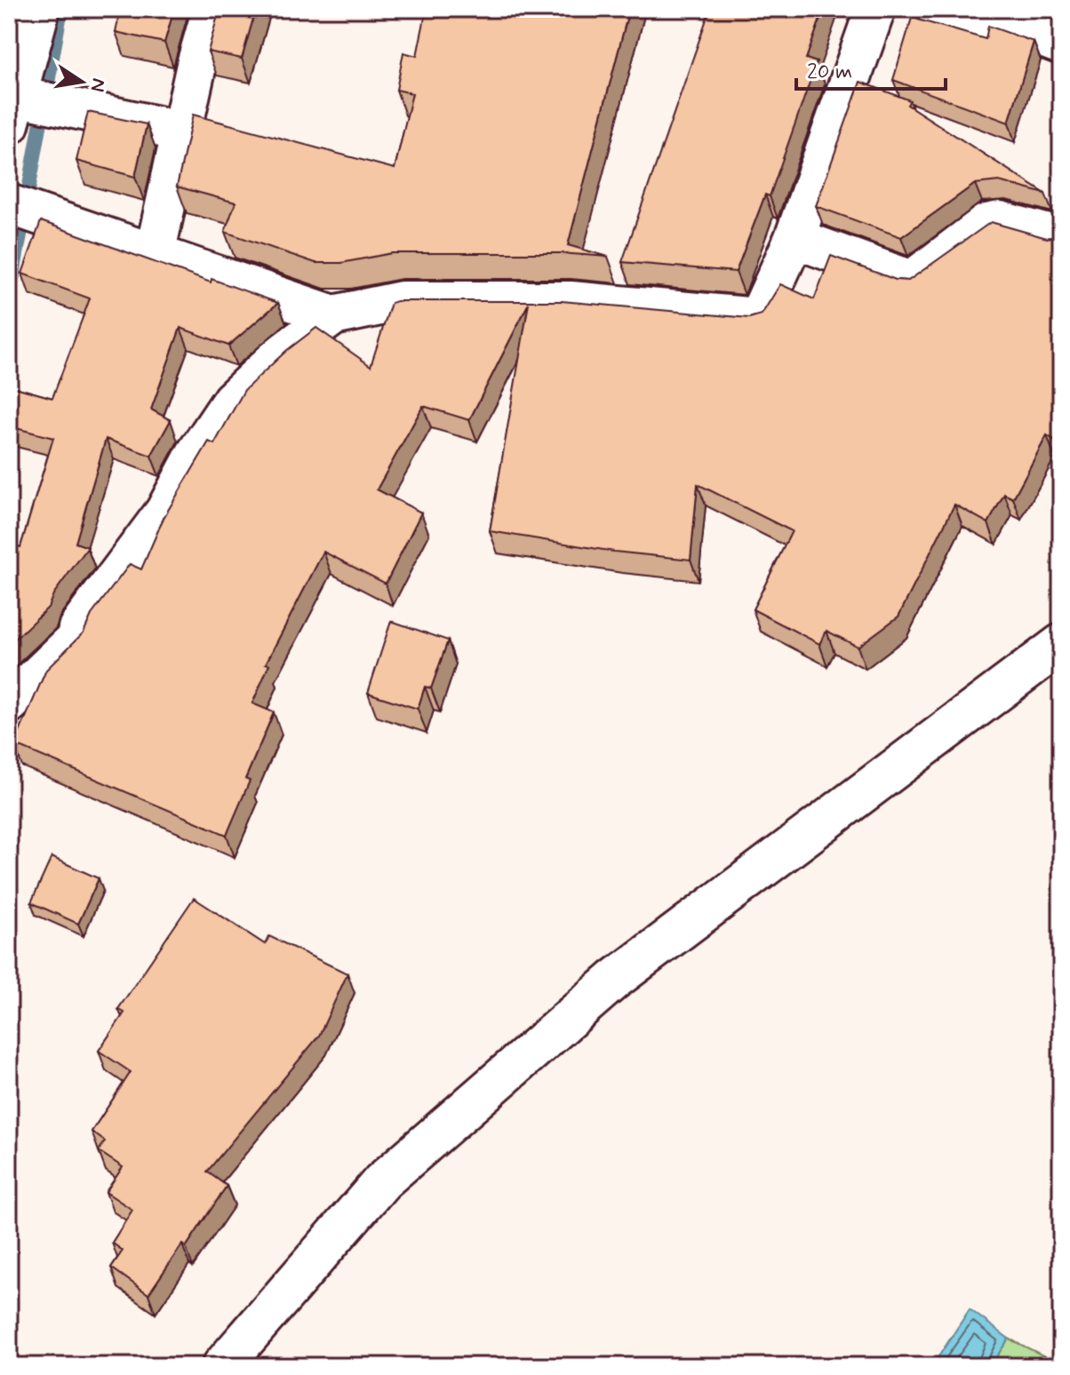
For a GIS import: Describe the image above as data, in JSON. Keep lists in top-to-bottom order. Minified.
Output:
{"scale_bar":"20 m","north":"right"}
